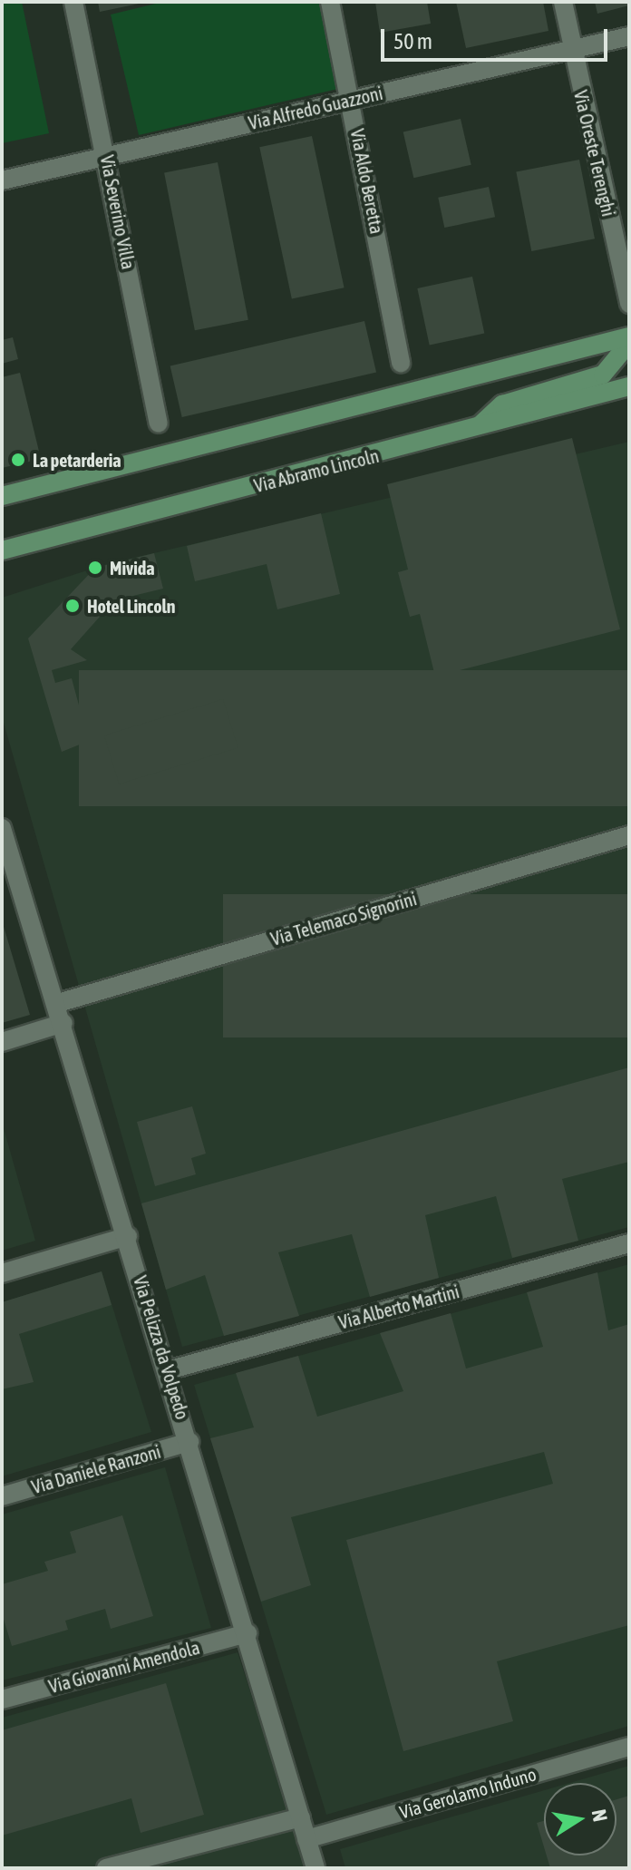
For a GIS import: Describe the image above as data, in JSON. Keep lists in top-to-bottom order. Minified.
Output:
{"streets":{"main road":["Via Abramo Lincoln"],"street":["Via Alfredo Guazzoni","Via Oreste Terenghi","Via Aldo Beretta","Via Severino Villa","Via Telemaco Signorini","Via Alberto Martini","Via Pelizza da Volpedo","Via Daniele Ranzoni","Via Giovanni Amendola","Via Gerolamo Induno"]},"crossings":[["Via Alfredo Guazzoni","Via Oreste Terenghi"],["Via Alfredo Guazzoni","Via Aldo Beretta"],["Via Alfredo Guazzoni","Via Severino Villa"],["Via Telemaco Signorini","Via Pelizza da Volpedo"],["Via Alberto Martini","Via Pelizza da Volpedo"],["Via Pelizza da Volpedo","Via Daniele Ranzoni"],["Via Pelizza da Volpedo","Via Giovanni Amendola"],["Via Pelizza da Volpedo","Via Gerolamo Induno"]],"places":["La petarderia","Mivida","Hotel Lincoln"],"scale_bar":"50 m","north":"right"}
